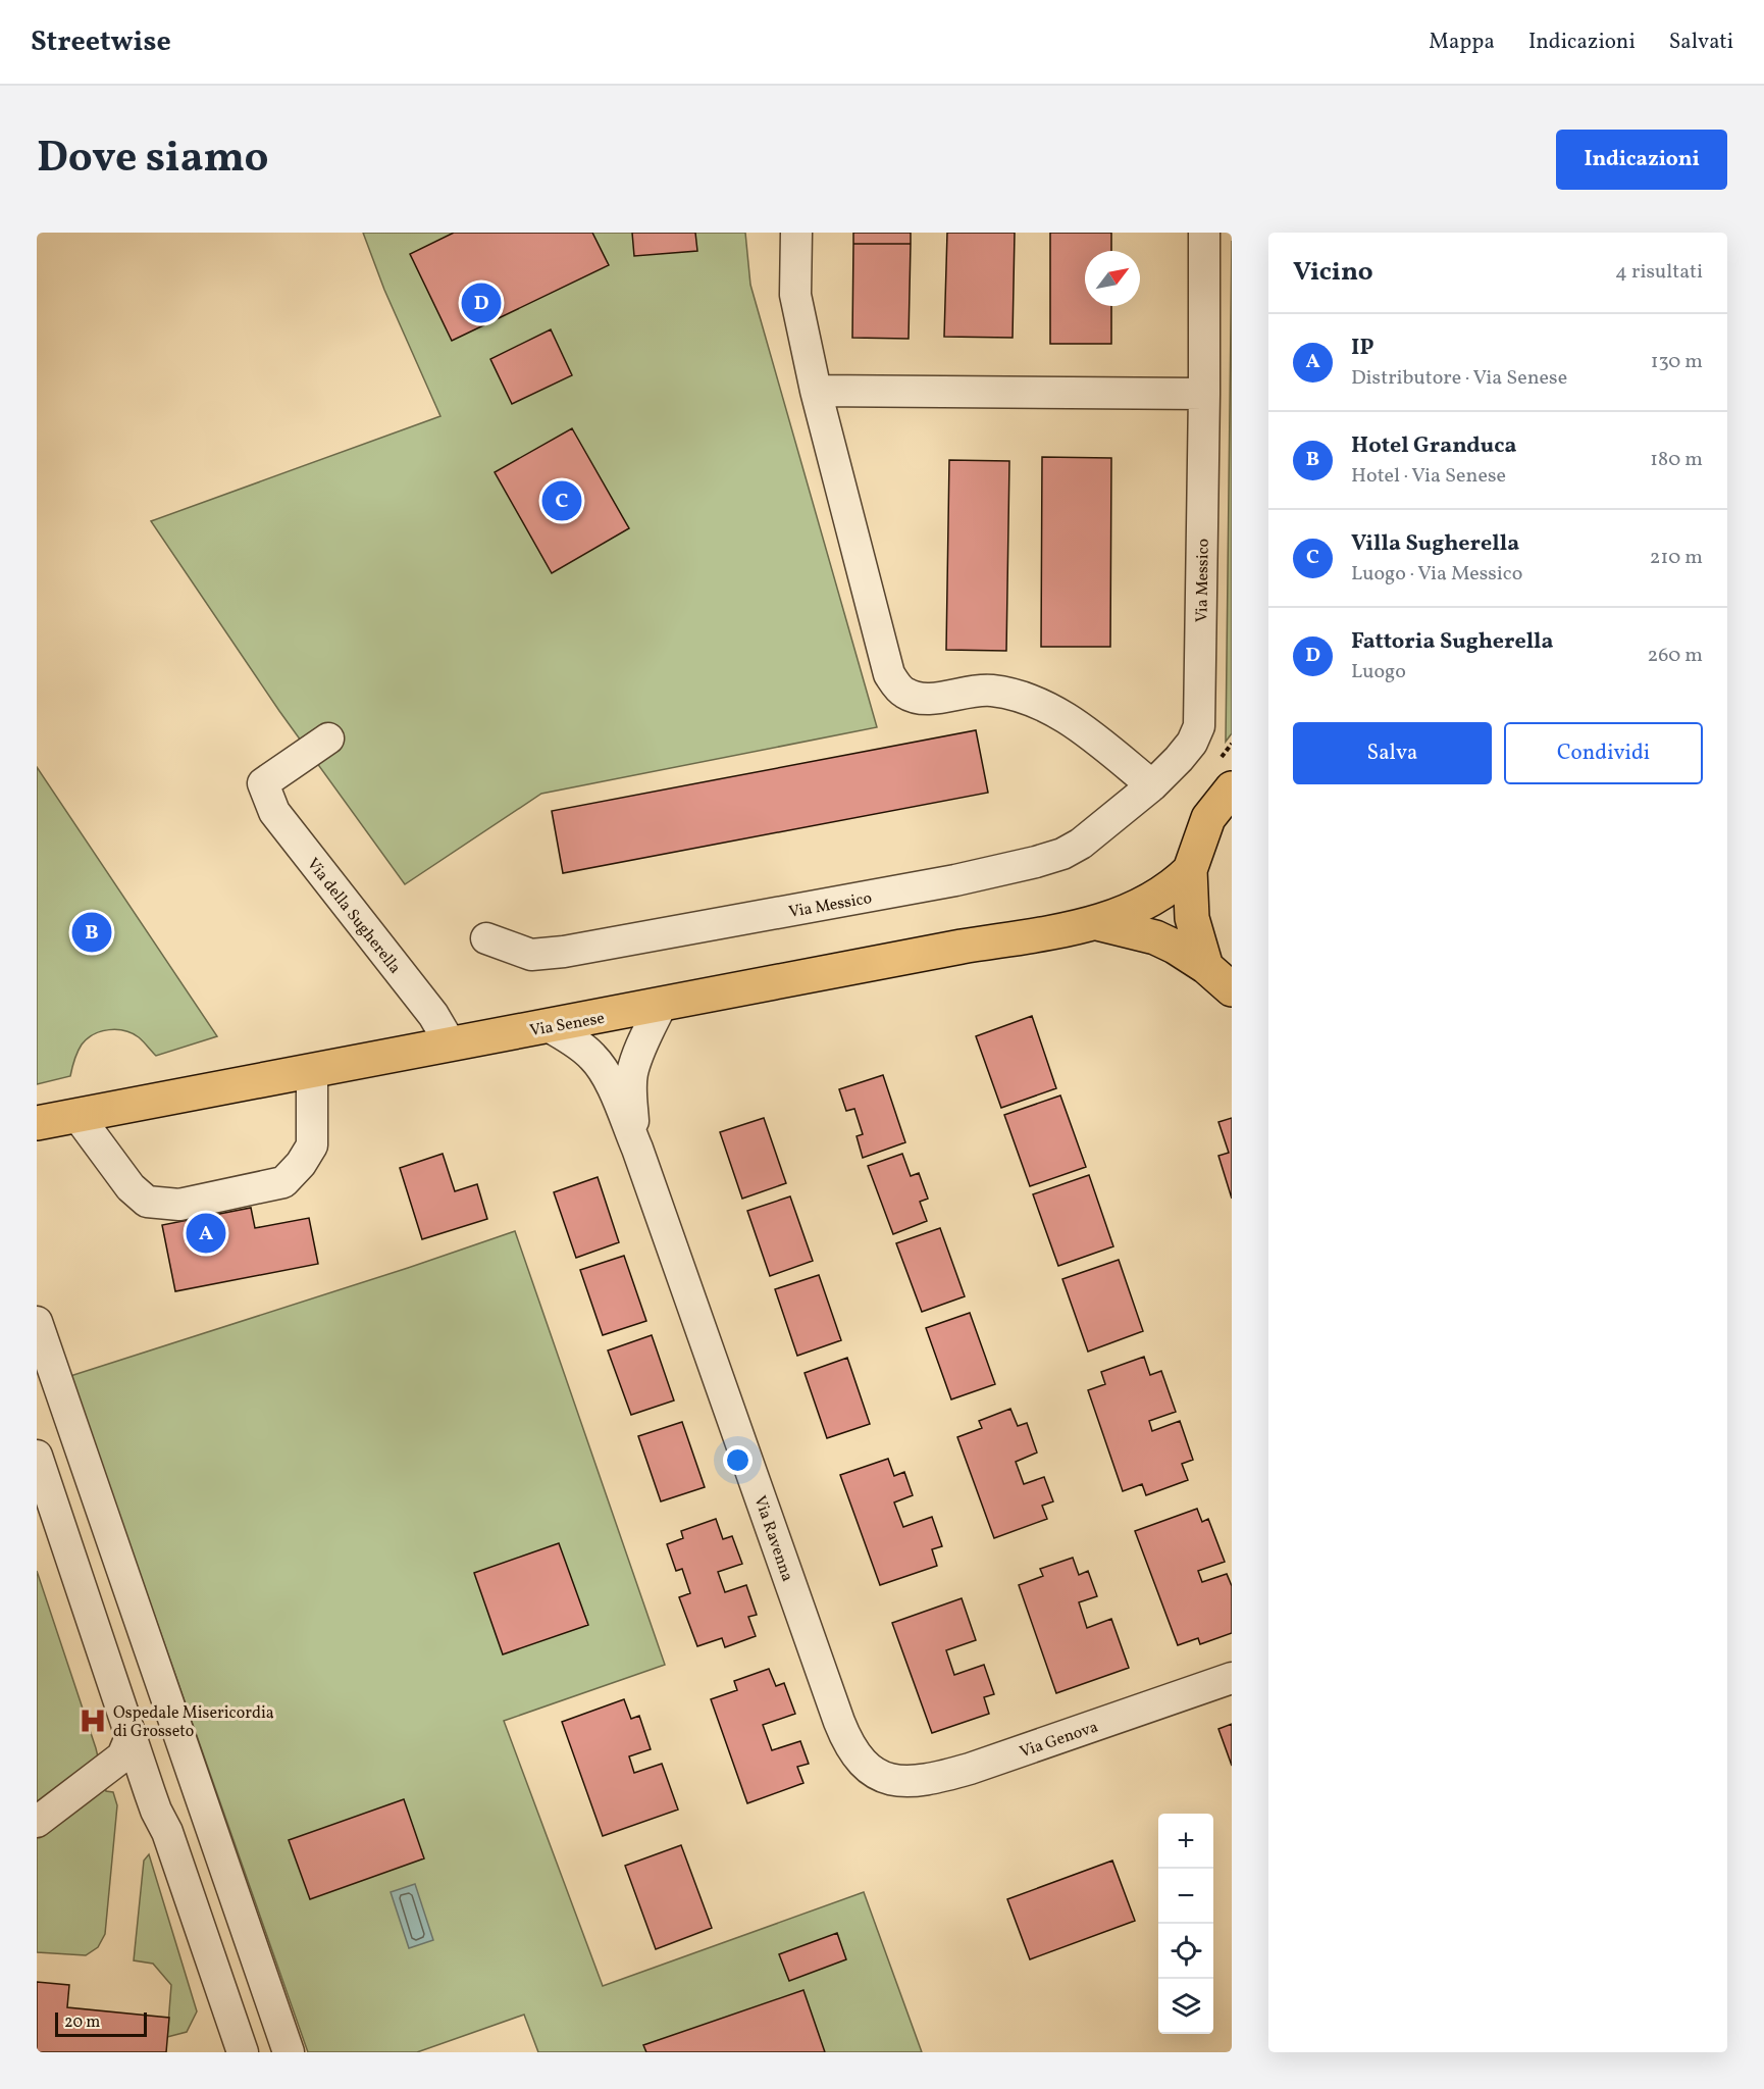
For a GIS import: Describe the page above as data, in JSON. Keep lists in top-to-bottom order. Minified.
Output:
{"streets":{"main road":["Via Senese"],"street":["Via Messico","Via della Sugherella","Via Ravenna","Via Genova"]},"crossings":[["Via della Sugherella","Via Senese"],["Via Senese","Via Ravenna"],["Via Ravenna","Via Genova"]],"places":{"hospital":["Ospedale Misericordia di Grosseto"]},"scale_bar":"20 m","north":"top right","page":{"header":"Streetwise","nav":["Mappa","Indicazioni","Salvati"],"title":"Dove siamo","buttons":["Indicazioni",["Salva","Condividi"]],"heading":["Vicino","4 risultati"],"pins":["D","C","B","A"],"list":[{"mark":"A","name":"IP","note":"Distributore · Via Senese","value":"130 m"},{"mark":"B","name":"Hotel Granduca","note":"Hotel · Via Senese","value":"180 m"},{"mark":"C","name":"Villa Sugherella","note":"Luogo · Via Messico","value":"210 m"},{"mark":"D","name":"Fattoria Sugherella","note":"Luogo","value":"260 m"}],"map_buttons":["+","−"],"scale":"20 m"}}
